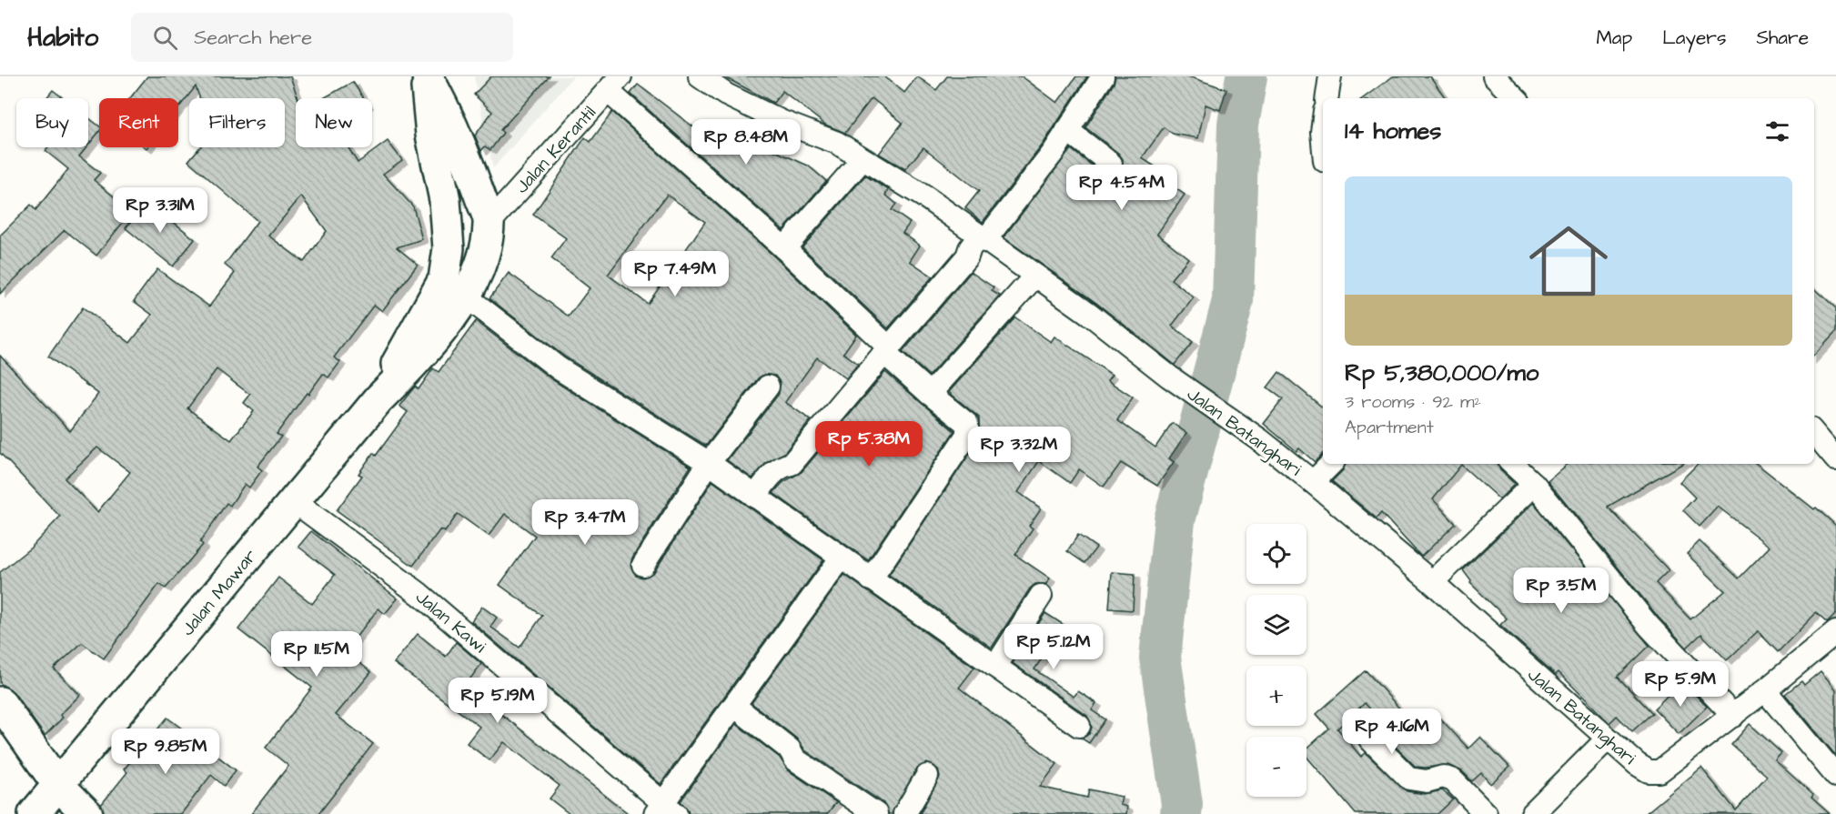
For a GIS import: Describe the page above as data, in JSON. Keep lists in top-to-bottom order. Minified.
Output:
{"streets":{"main road":["Jalan Mawar"],"street":["Jalan Kerantil","Jalan Batanghari","Jalan Kawi"]},"crossings":[["Jalan Kerantil","Jalan Mawar"],["Jalan Mawar","Jalan Kawi"]],"page":{"header":"Habito","search":"Search here","nav":["Map","Layers","Share"],"chip":["Buy","Rent","Filters","New"],"heading":"14 homes","price":["Rp 8.48M","Rp 4.54M","Rp 3.31M","Rp 7.49M","Rp 5.38M","Rp 3.32M","Rp 3.47M","Rp 3.5M","Rp 5.12M","Rp 11.5M","Rp 5.9M","Rp 5.19M","Rp 4.16M","Rp 9.85M"],"list":[{"name":"Rp 5,380,000/mo","note":"3 rooms · 92 m² · Apartment"}],"map_buttons":["+","−"]}}
